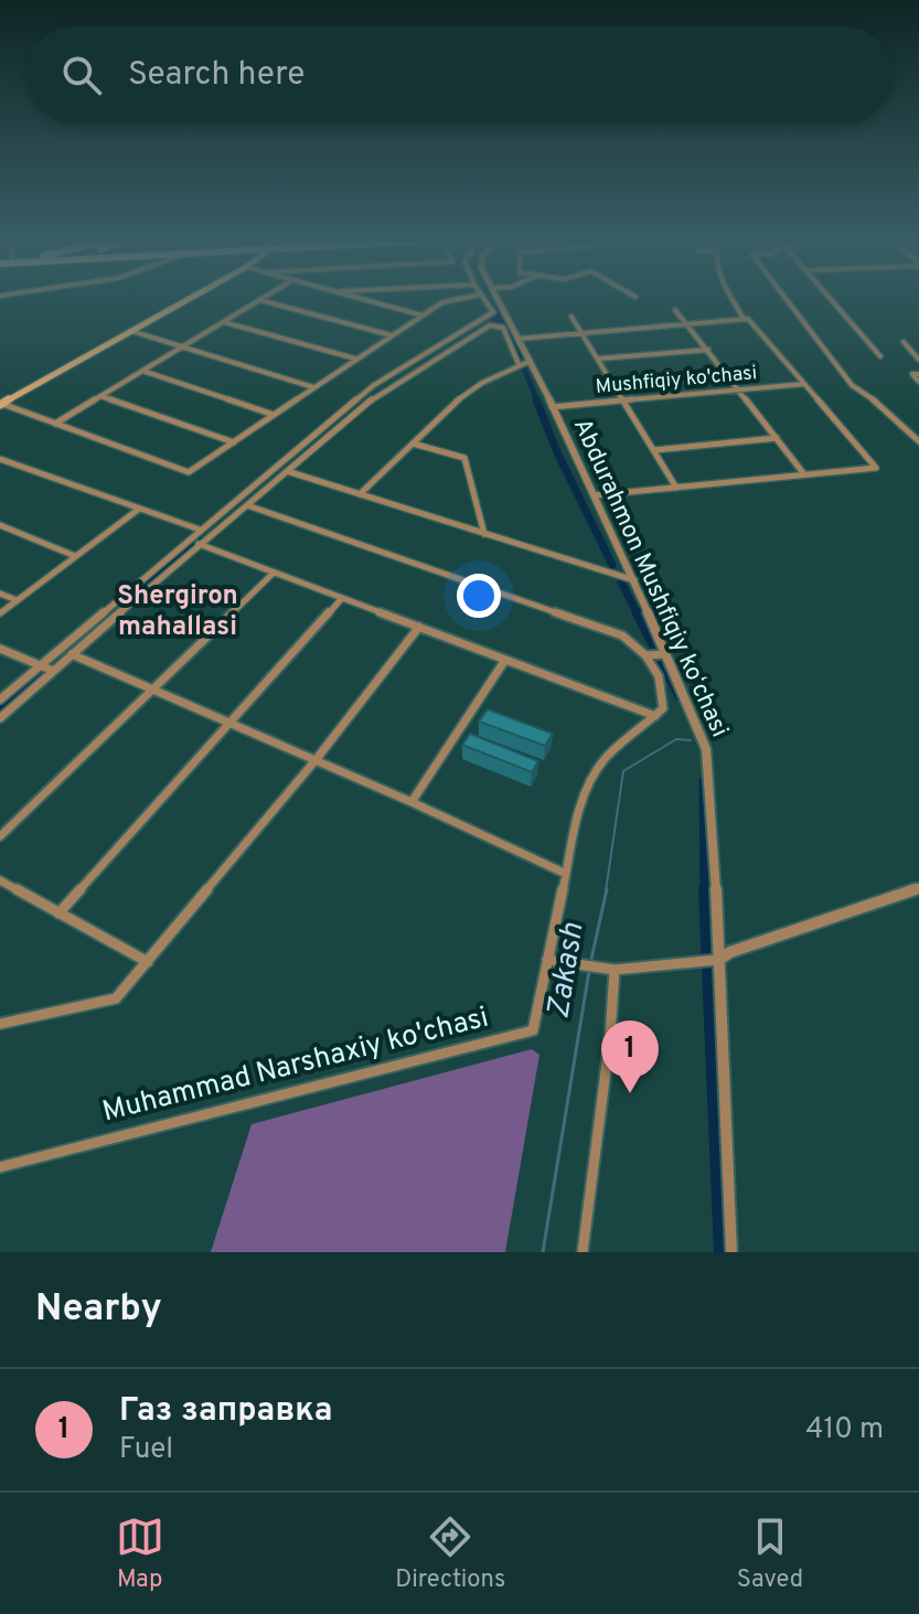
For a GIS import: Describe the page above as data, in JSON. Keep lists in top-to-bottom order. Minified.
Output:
{"streets":{"street":["Mushfiqiy ko'chasi","Abdurahmon Mushfiqiy koʻchasi","Muhammad Narshaxiy ko'chasi"]},"crossings":[["Mushfiqiy ko'chasi","Abdurahmon Mushfiqiy koʻchasi"]],"districts":["Shergiron mahallasi"],"water":["Zakash"],"page":{"search":"Search here","pins":"1","heading":"Nearby","list":[{"mark":"1","name":"Газ заправка","note":"Fuel","value":"410 m"}],"nav":["Map","Directions","Saved"]}}
